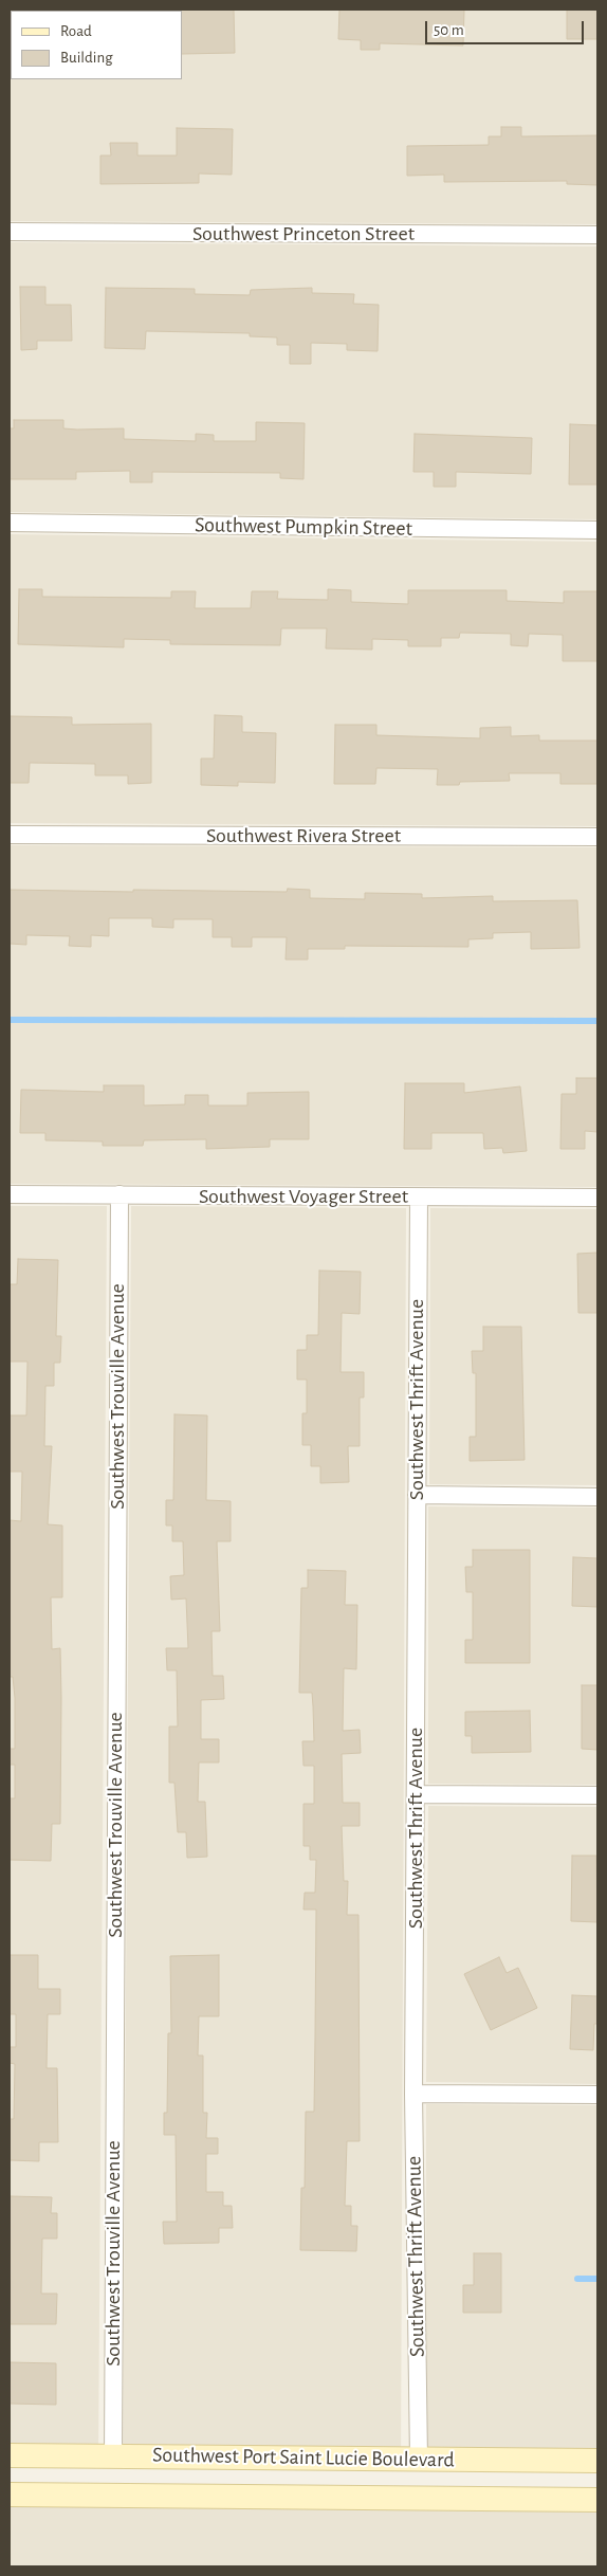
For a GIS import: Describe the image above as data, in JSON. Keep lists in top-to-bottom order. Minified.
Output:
{"streets":{"main road":["Southwest Port Saint Lucie Boulevard"],"street":["Southwest Princeton Street","Southwest Pumpkin Street","Southwest Rivera Street","Southwest Voyager Street","Southwest Trouville Avenue","Southwest Thrift Avenue"]},"crossings":[["Southwest Voyager Street","Southwest Trouville Avenue"],["Southwest Voyager Street","Southwest Thrift Avenue"],["Southwest Trouville Avenue","Southwest Port Saint Lucie Boulevard"],["Southwest Thrift Avenue","Southwest Port Saint Lucie Boulevard"]],"legend":["Road","Building"],"scale_bar":"50 m"}
